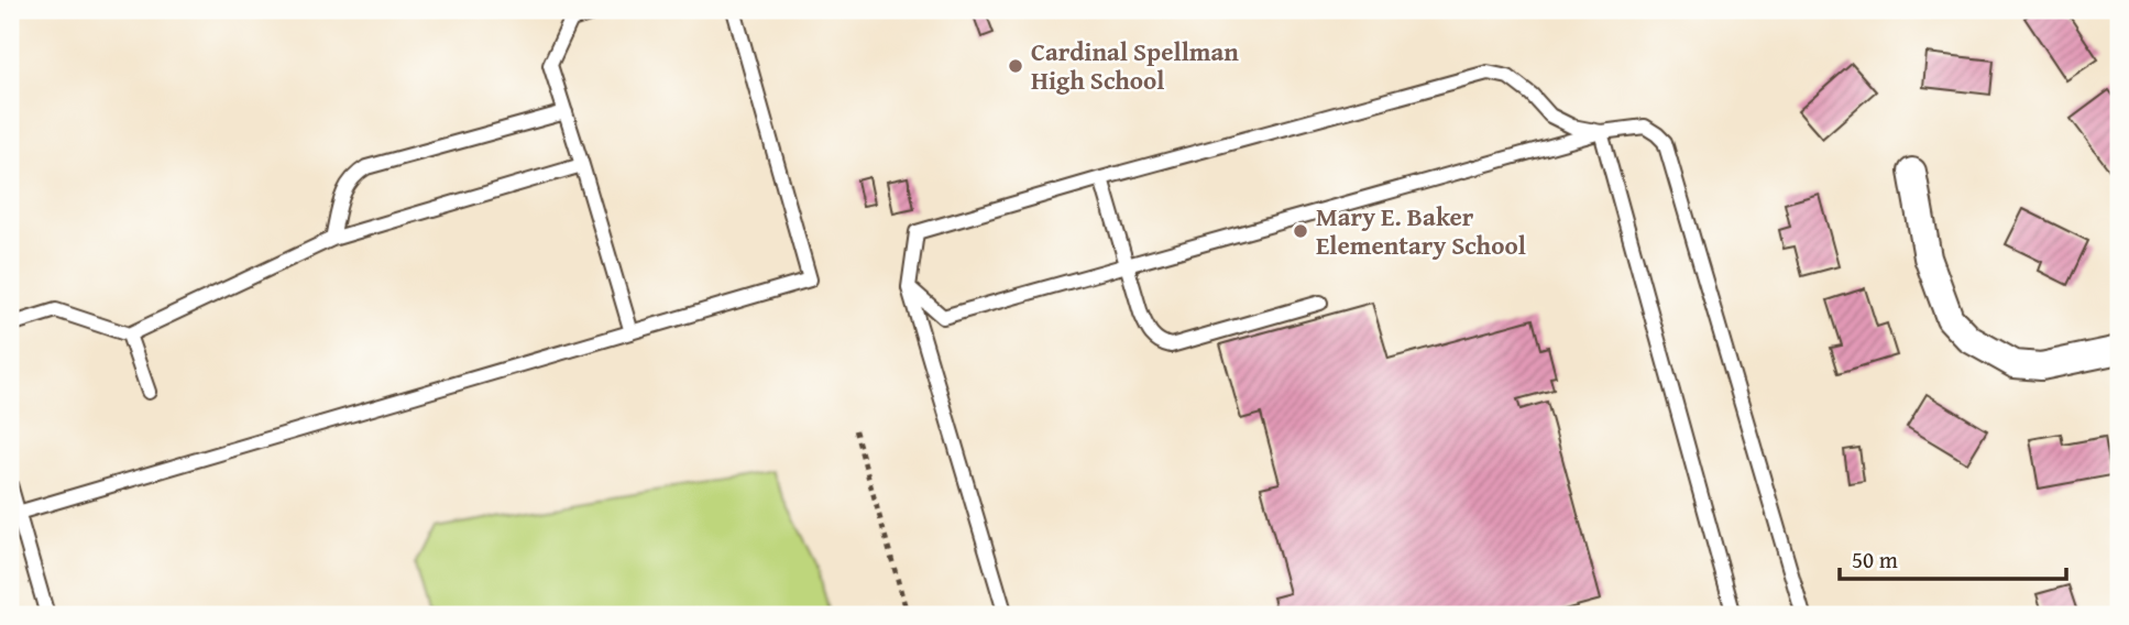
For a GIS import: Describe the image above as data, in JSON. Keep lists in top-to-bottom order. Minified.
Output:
{"places":["Cardinal Spellman High School","Mary E. Baker Elementary School"],"scale_bar":"50 m"}
